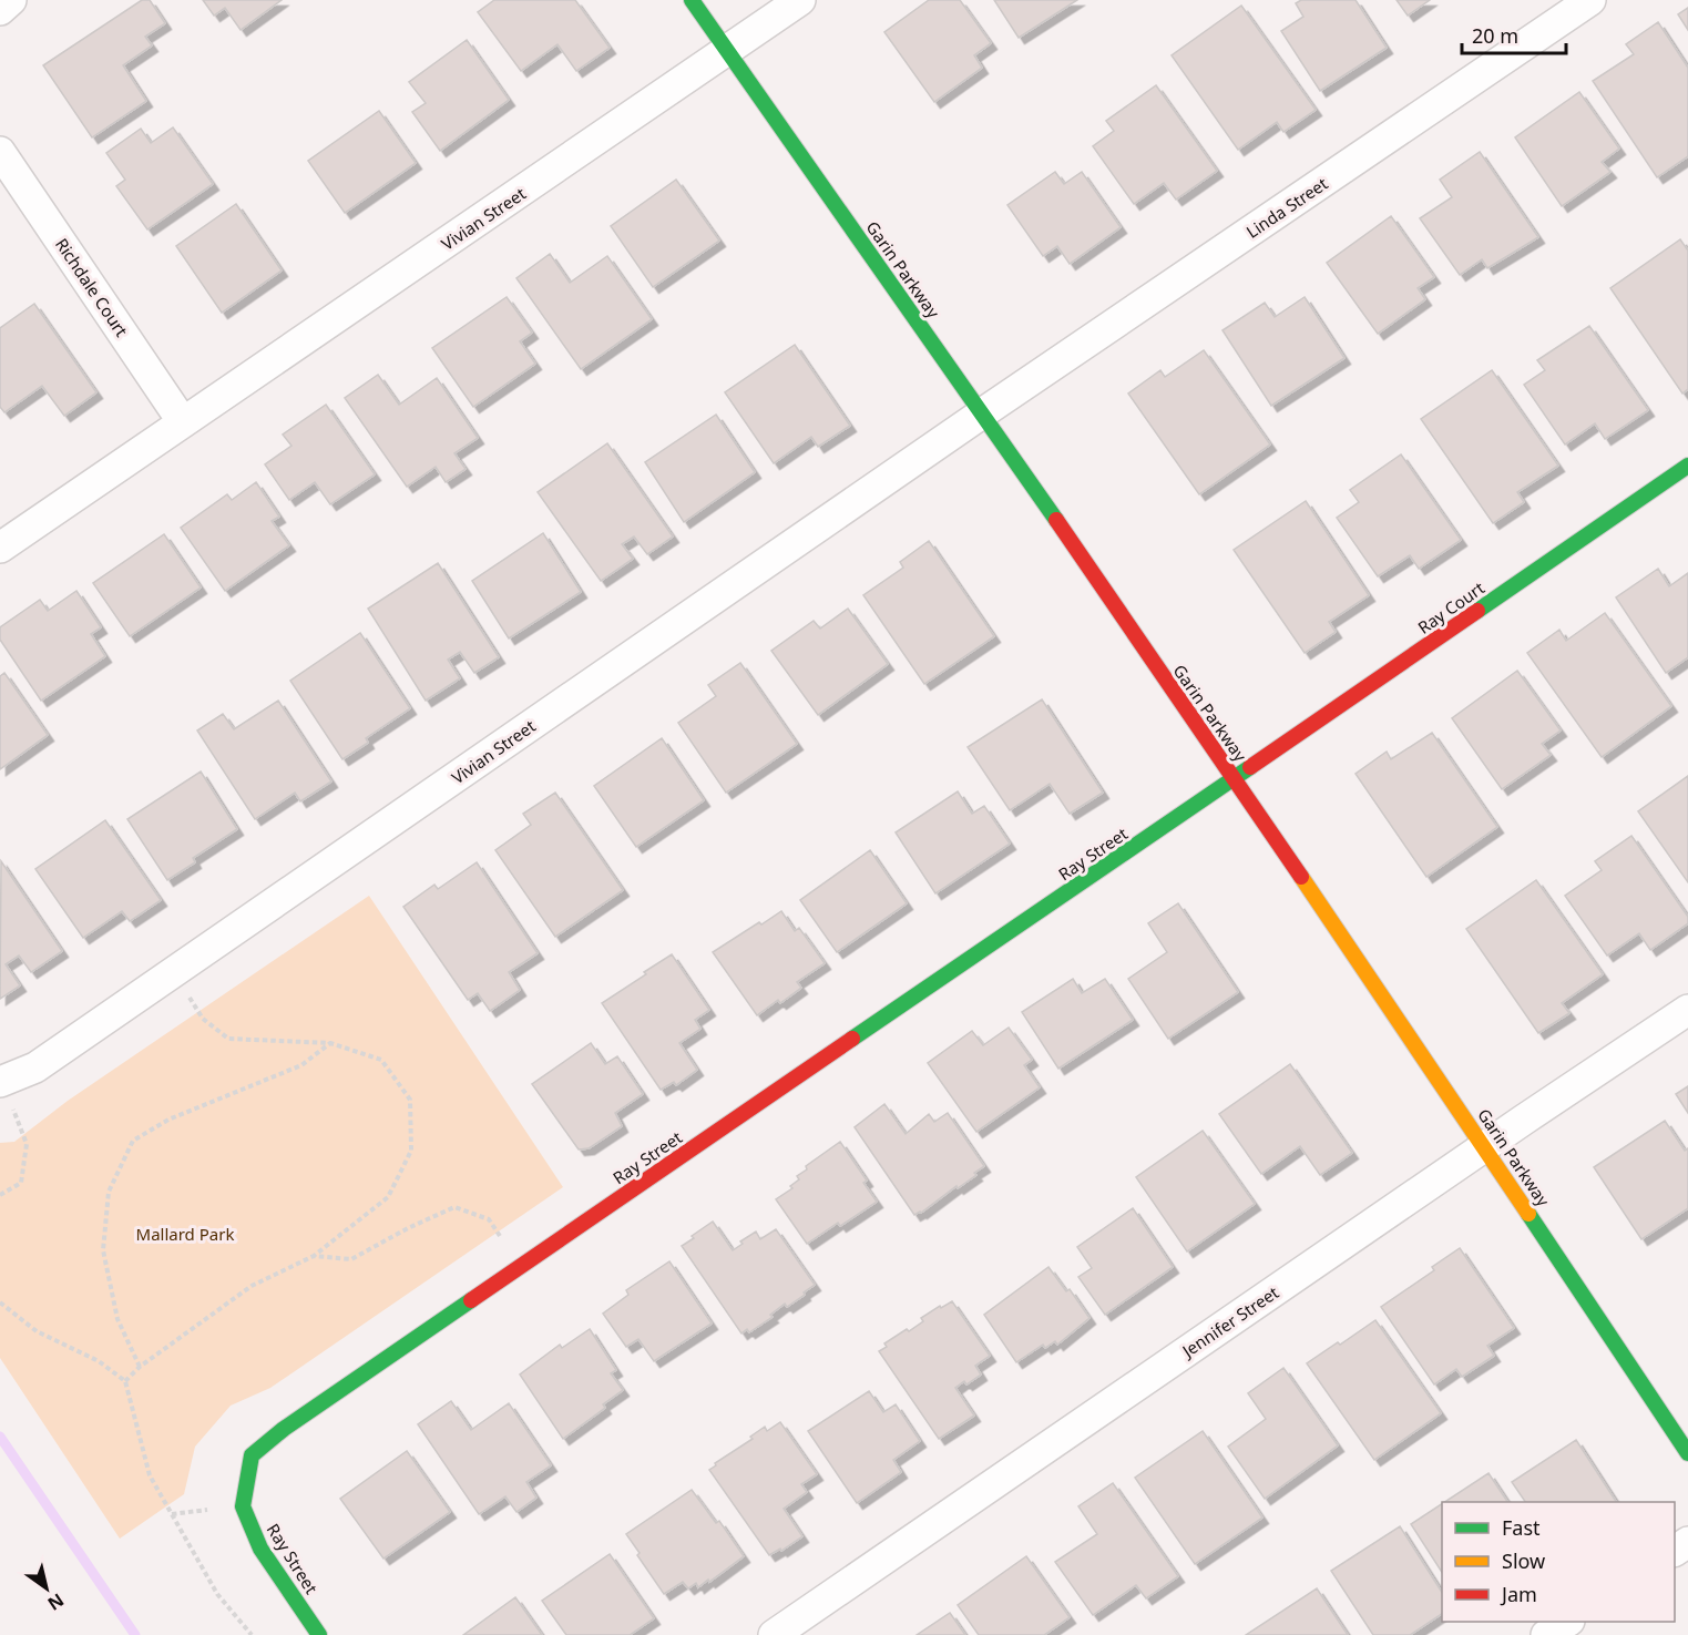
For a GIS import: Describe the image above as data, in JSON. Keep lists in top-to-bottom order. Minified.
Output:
{"streets":{"street":["Linda Street","Vivian Street","Garin Parkway","Richdale Court","Ray Court","Ray Street","Jennifer Street"]},"crossings":[["Linda Street","Vivian Street"],["Linda Street","Garin Parkway"],["Vivian Street","Garin Parkway"],["Vivian Street","Richdale Court"],["Garin Parkway","Ray Court"],["Garin Parkway","Ray Street"],["Garin Parkway","Jennifer Street"],["Ray Court","Ray Street"]],"parks":["Mallard Park"],"legend":["Fast","Slow","Jam"],"scale_bar":"20 m","north":"bottom right"}
